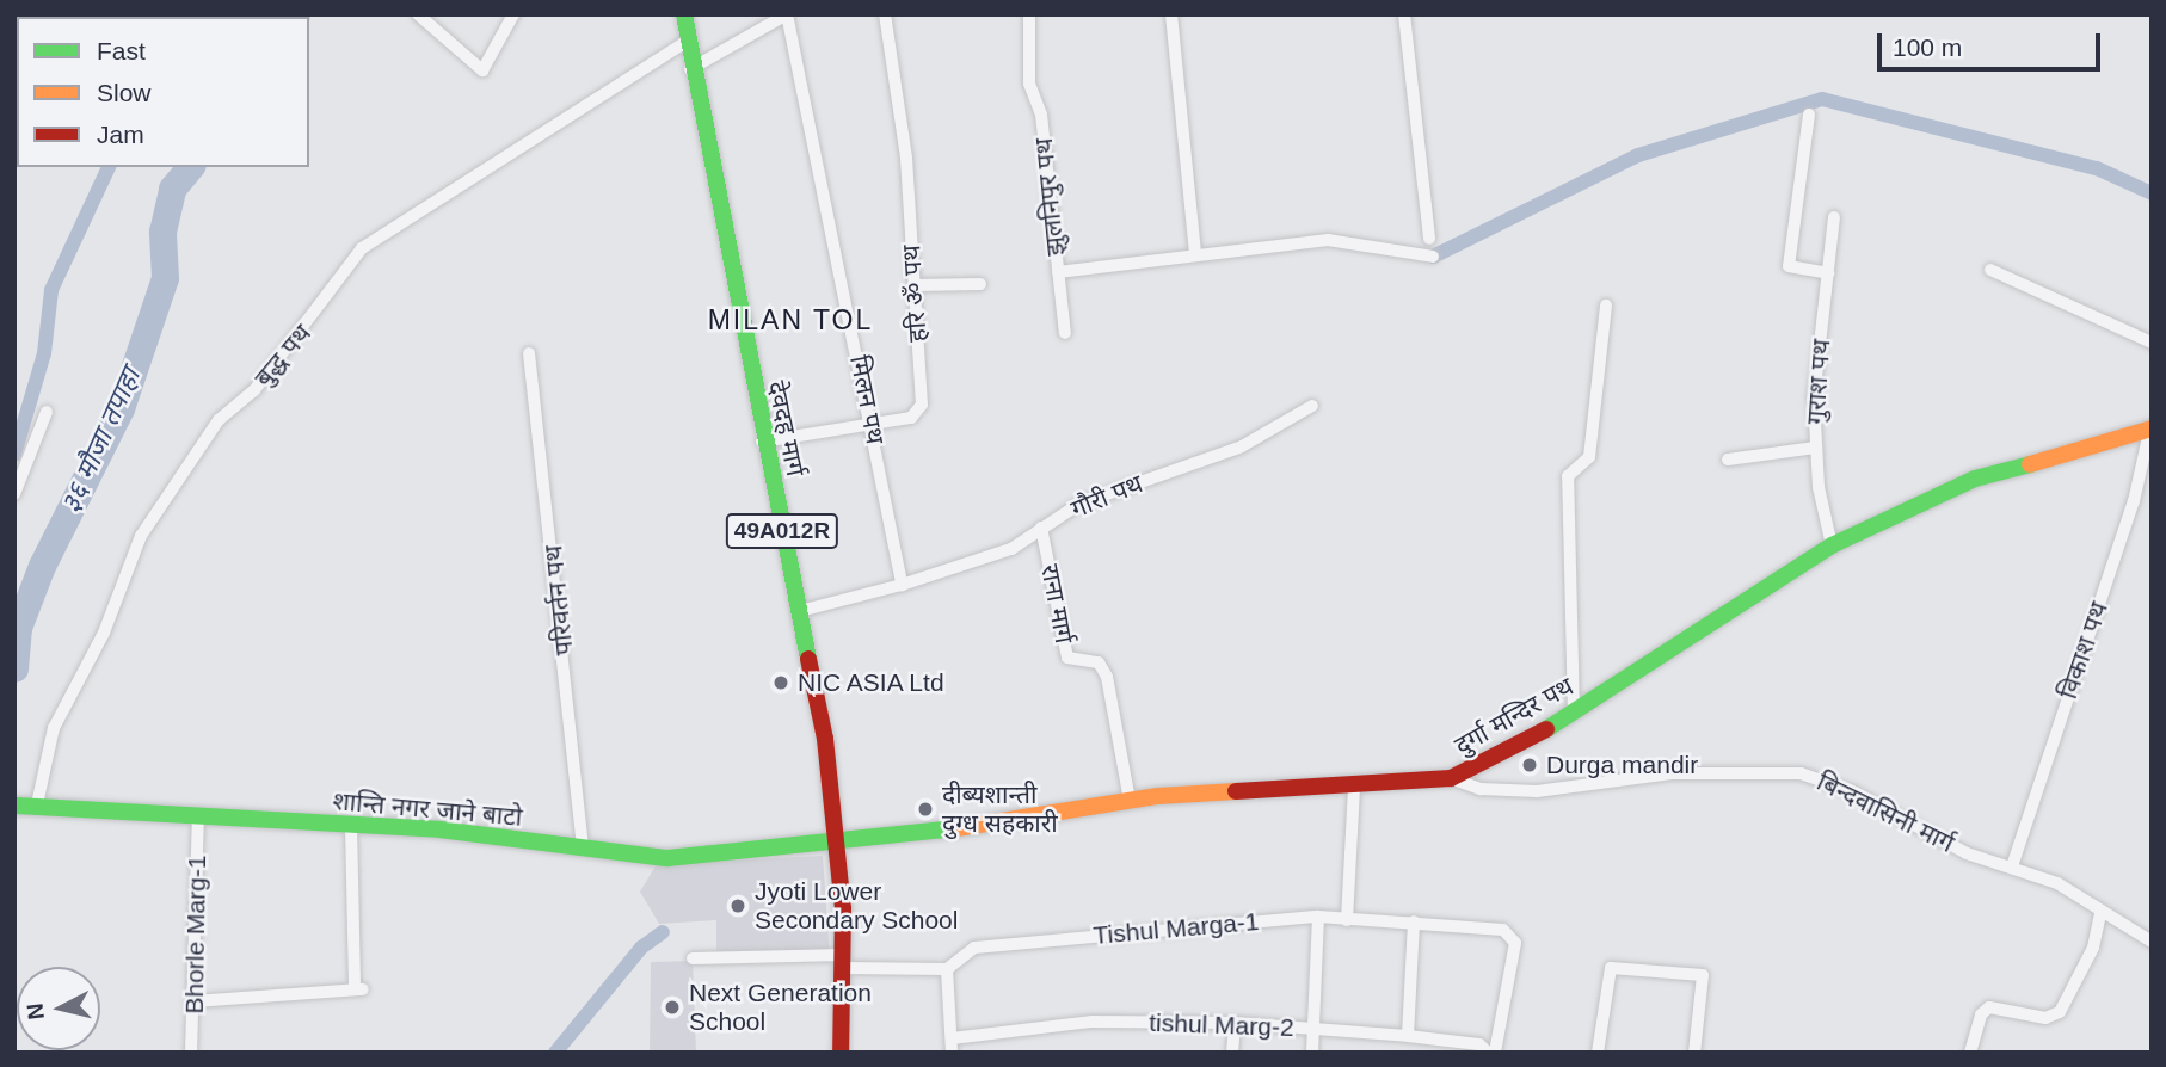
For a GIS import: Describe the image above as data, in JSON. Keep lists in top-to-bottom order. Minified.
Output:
{"streets":{"street":["झुलनिपुर पथ","हरि ॐ पथ","बुद्ध पथ","गुराश पथ","मिलन पथ","देवदह मार्ग","गौरी पथ","49A012R","परिवर्तन पथ","राना मार्ग","विकाश पथ","दुर्गा मन्दिर पथ","शान्ति नगर जाने बाटो","बिन्दवासिनी मार्ग","Tishul Marga-1","Bhorle Marg-1","tishul Marg-2"]},"crossings":[["हरि ॐ पथ","मिलन पथ"],["हरि ॐ पथ","देवदह मार्ग"],["बुद्ध पथ","देवदह मार्ग"],["बुद्ध पथ","शान्ति नगर जाने बाटो"],["गुराश पथ","दुर्गा मन्दिर पथ"],["मिलन पथ","गौरी पथ"],["देवदह मार्ग","दुर्गा मन्दिर पथ"],["देवदह मार्ग","शान्ति नगर जाने बाटो"],["गौरी पथ","राना मार्ग"],["परिवर्तन पथ","शान्ति नगर जाने बाटो"],["राना मार्ग","दुर्गा मन्दिर पथ"],["विकाश पथ","दुर्गा मन्दिर पथ"],["विकाश पथ","बिन्दवासिनी मार्ग"],["दुर्गा मन्दिर पथ","शान्ति नगर जाने बाटो"],["दुर्गा मन्दिर पथ","बिन्दवासिनी मार्ग"],["शान्ति नगर जाने बाटो","Bhorle Marg-1"],["Tishul Marga-1","tishul Marg-2"]],"districts":["MILAN TOL"],"water":["३६ मौजा तपाहा"],"places":["NIC ASIA Ltd","Durga mandir","दीब्यशान्ती दुग्ध सहकारी","Jyoti Lower Secondary School","Next Generation School"],"legend":["Fast","Slow","Jam"],"scale_bar":"100 m","north":"left"}
